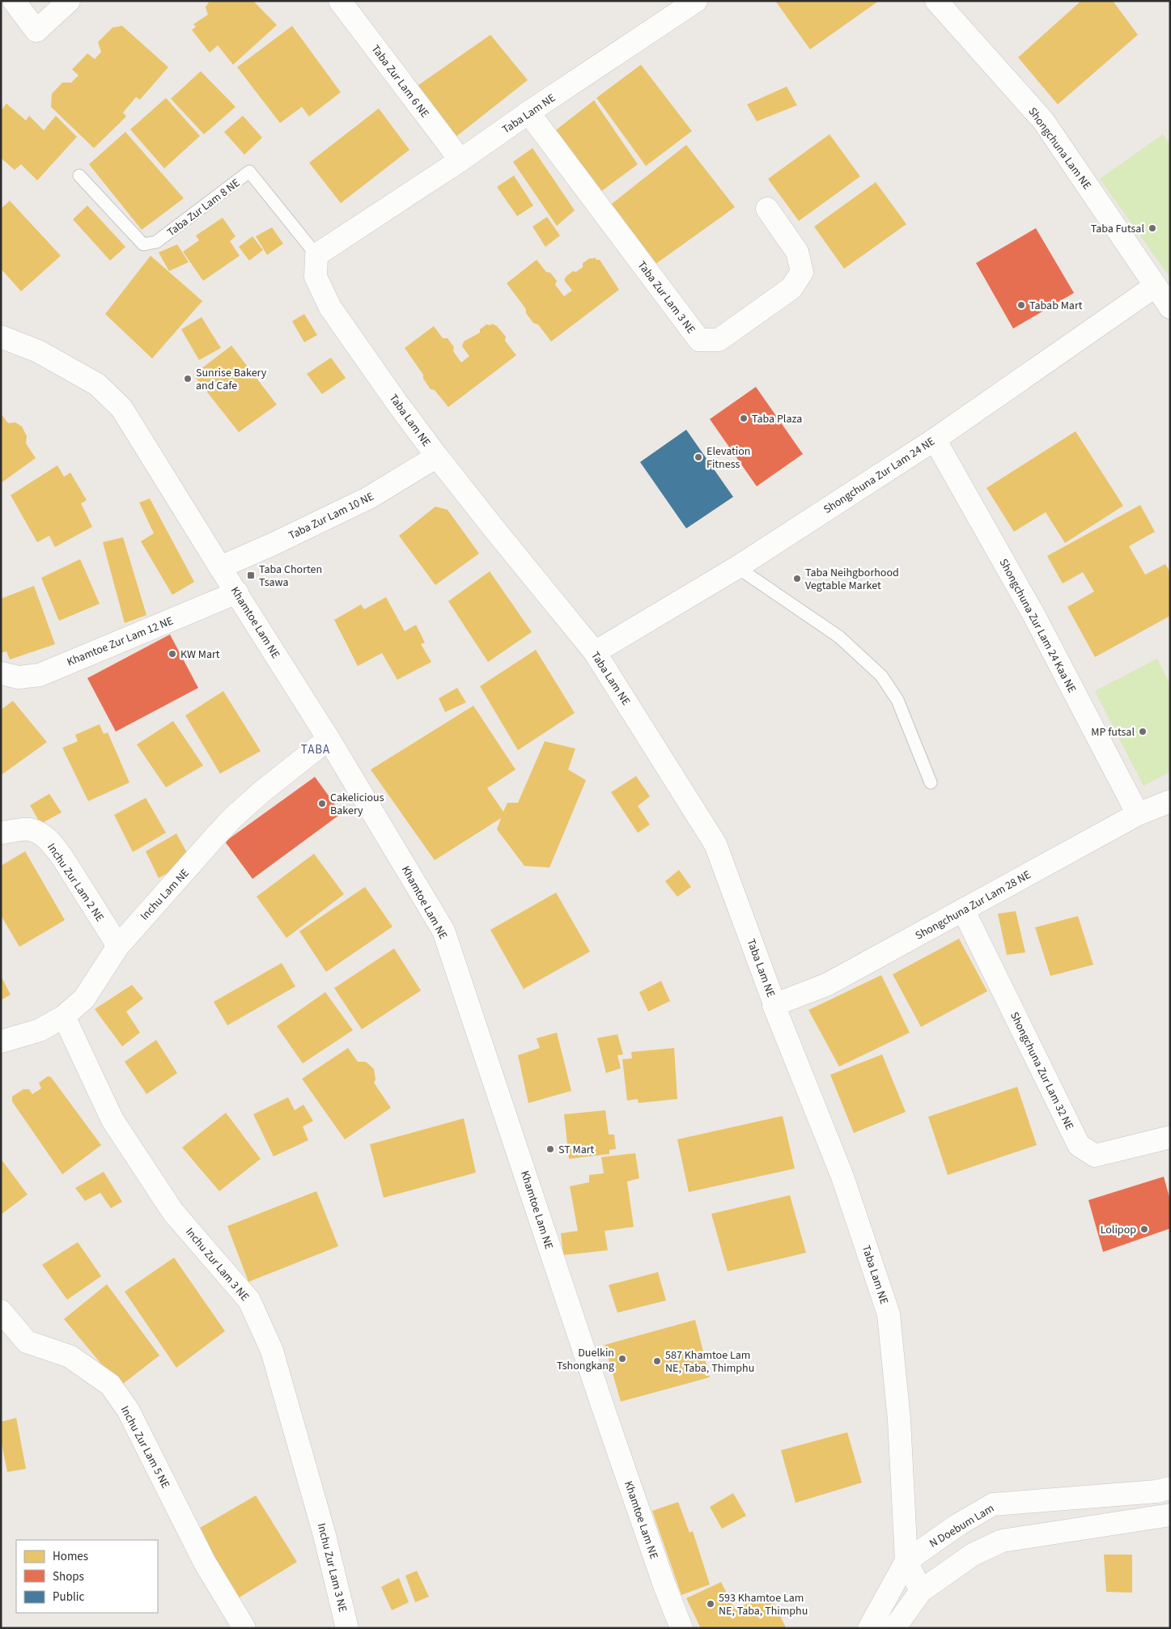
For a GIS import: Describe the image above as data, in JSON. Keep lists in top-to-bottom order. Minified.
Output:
{"streets":{"street":["Taba Zur Lam 6 NE","Taba Lam NE","Shongchuna Lam NE","Taba Zur Lam 3 NE","Shongchuna Zur Lam 24 NE","Taba Zur Lam 10 NE","Khamtoe Lam NE","Shongchuna Zur Lam 24 Kaa NE","Khamtoe Zur Lam 12 NE","Inchu Zur Lam 2 NE","Inchu Lam NE","Shongchuna Zur Lam 28 NE","Shongchuna Zur Lam 32 NE","Inchu Zur Lam 3 NE","Inchu Zur Lam 5 NE","N Doebum Lam"],"lane":["Taba Zur Lam 8 NE"]},"crossings":[["Taba Zur Lam 6 NE","Taba Lam NE"],["Taba Lam NE","Taba Zur Lam 8 NE"],["Taba Lam NE","Taba Zur Lam 3 NE"],["Taba Lam NE","Shongchuna Zur Lam 24 NE"],["Taba Lam NE","Taba Zur Lam 10 NE"],["Taba Lam NE","Shongchuna Zur Lam 28 NE"],["Taba Lam NE","N Doebum Lam"],["Shongchuna Lam NE","Shongchuna Zur Lam 24 NE"],["Shongchuna Zur Lam 24 NE","Shongchuna Zur Lam 24 Kaa NE"],["Taba Zur Lam 10 NE","Khamtoe Lam NE"],["Khamtoe Lam NE","Khamtoe Zur Lam 12 NE"],["Khamtoe Lam NE","Inchu Lam NE"],["Shongchuna Zur Lam 24 Kaa NE","Shongchuna Zur Lam 28 NE"],["Inchu Zur Lam 2 NE","Inchu Lam NE"],["Inchu Lam NE","Inchu Zur Lam 3 NE"],["Shongchuna Zur Lam 28 NE","Shongchuna Zur Lam 32 NE"]],"districts":["TABA"],"places":{"other":["Taba Futsal","Tabab Mart","Sunrise Bakery and Cafe","Taba Plaza","Elevation Fitness","Taba Neihgborhood Vegtable Market","KW Mart","MP futsal","Cakelicious Bakery","ST Mart","Lolipop","Duelkin Tshongkang","587 Khamtoe Lam NE, Taba, Thimphu","593 Khamtoe Lam NE, Taba, Thimphu"],"transit":["Taba Chorten Tsawa"]},"legend":["Homes","Shops","Public"]}
